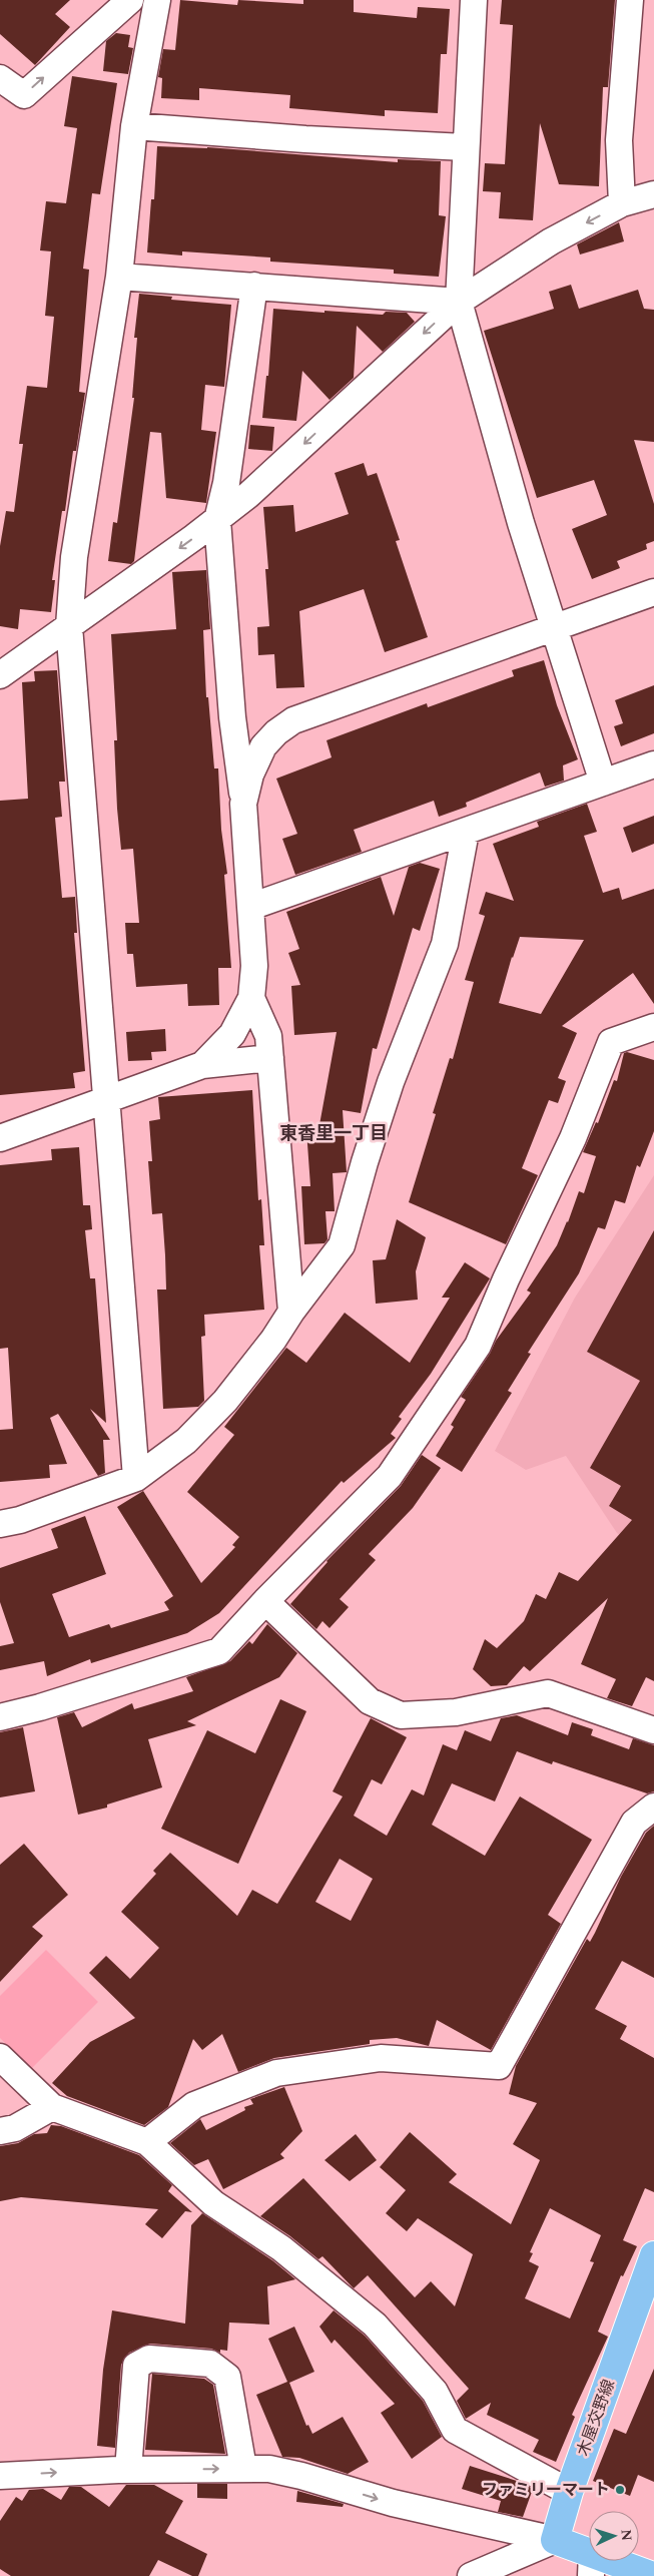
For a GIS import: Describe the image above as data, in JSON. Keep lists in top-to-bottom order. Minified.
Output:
{"streets":{"main road":["木屋交野線"]},"districts":["東香里一丁目"],"places":["ファミリーマート"],"north":"right"}
